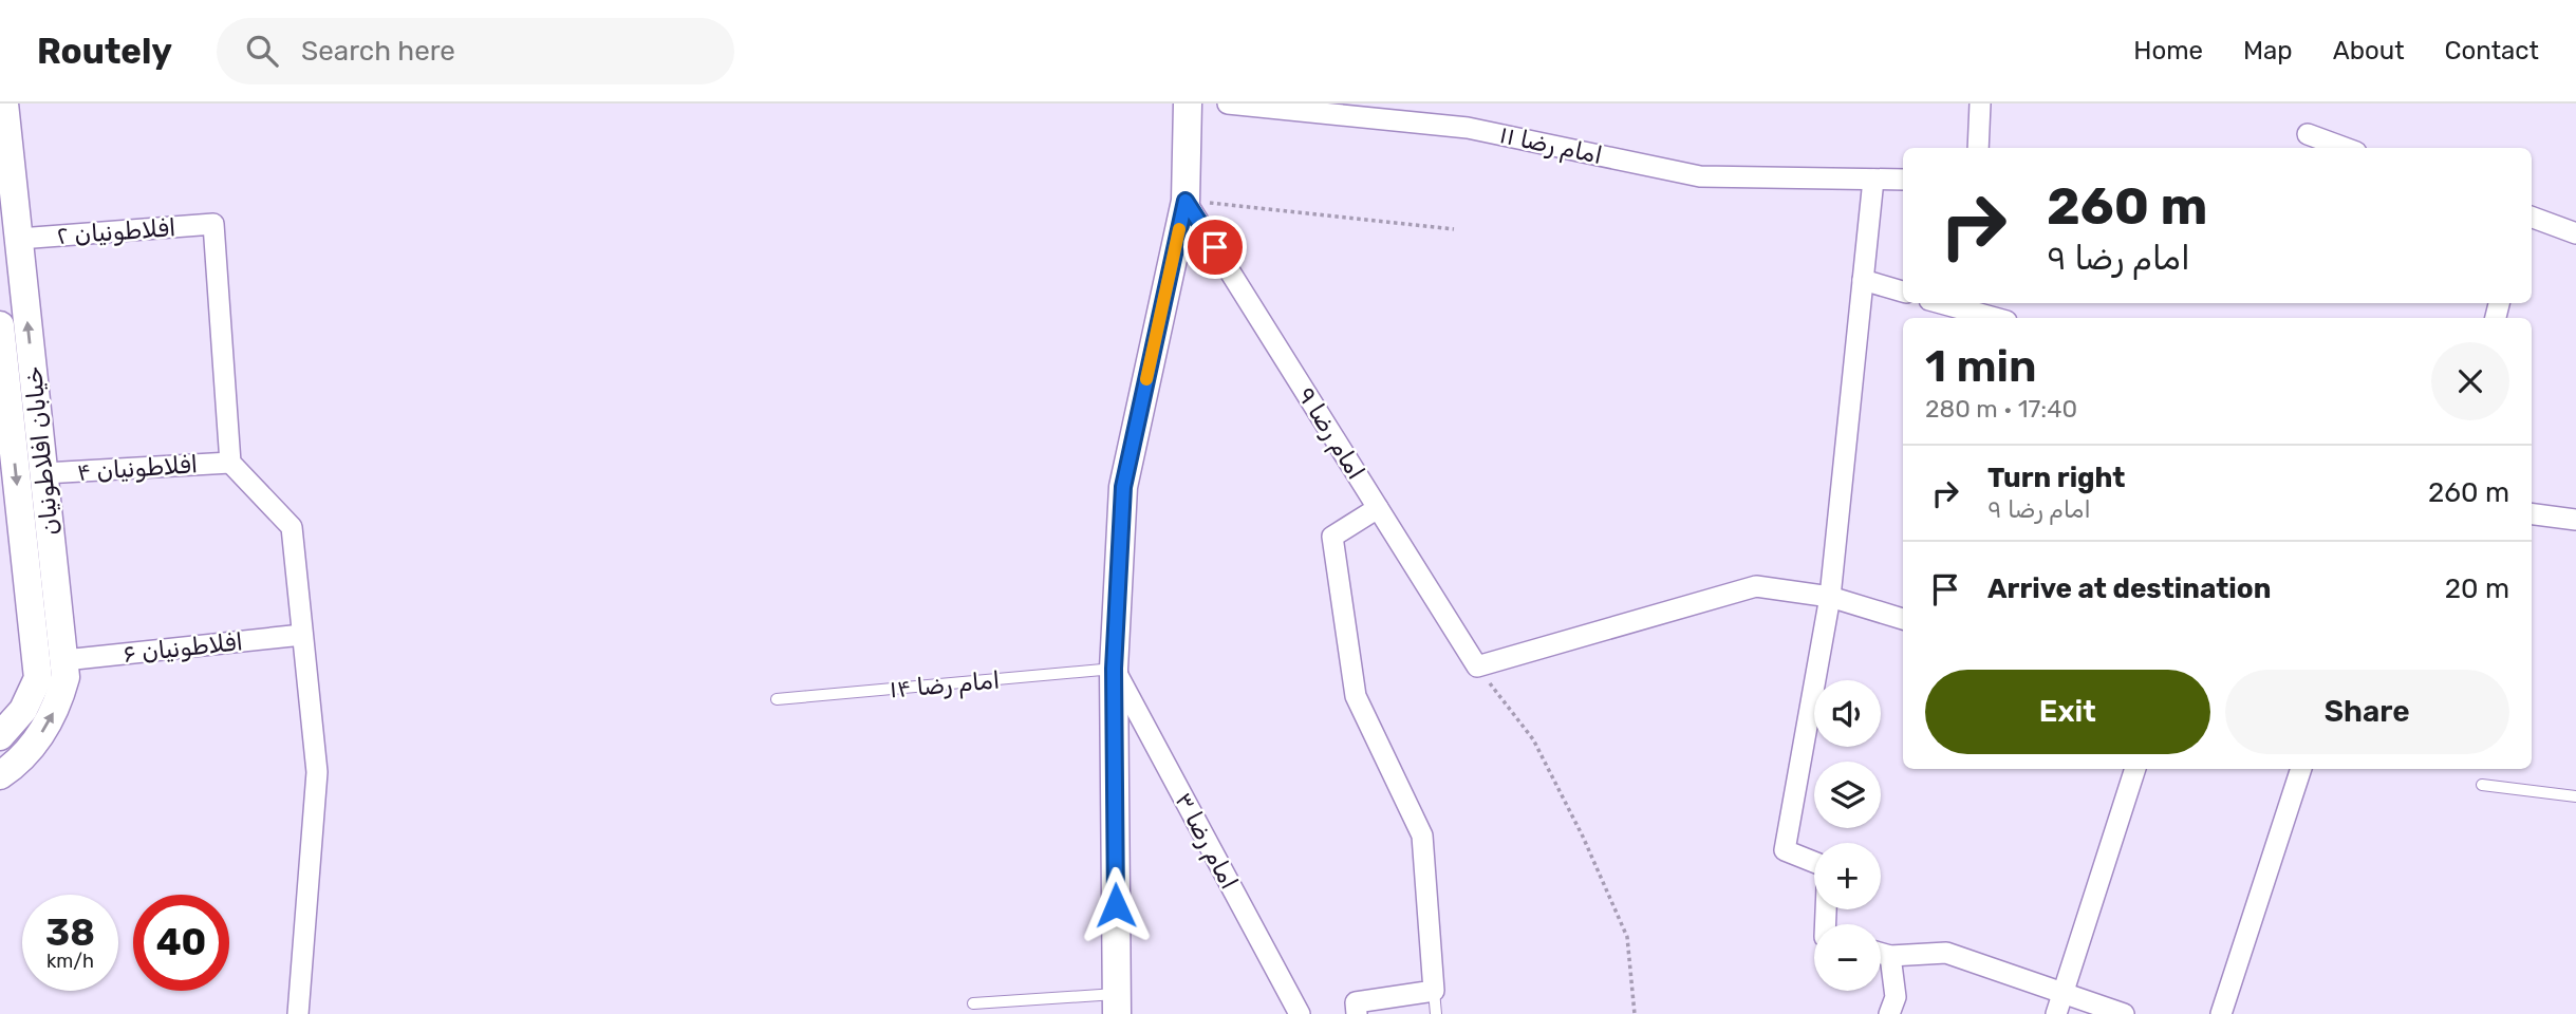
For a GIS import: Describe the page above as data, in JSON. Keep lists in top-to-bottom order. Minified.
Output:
{"streets":{"street":["امام رضا ۱۱","افلاطونیان ۲","امام رضا ۹","خیابان افلاطونیان","افلاطونیان ۴","افلاطونیان ۶","امام رضا ۳"],"lane":["امام رضا ۱۴"]},"crossings":[["افلاطونیان ۲","خیابان افلاطونیان"],["افلاطونیان ۲","افلاطونیان ۴"],["خیابان افلاطونیان","افلاطونیان ۴"],["خیابان افلاطونیان","افلاطونیان ۶"],["امام رضا ۱۴","امام رضا ۳"]],"page":{"header":"Routely","search":"Search here","nav":["Home","Map","About","Contact"],"turn":["260 m","امام رضا ۹"],"heading":["1 min","280 m · 17:40"],"list":[{"name":"Turn right","note":"امام رضا ۹","value":"260 m"},{"name":"Arrive at destination","value":"20 m"}],"buttons":["Exit","Share"],"map_buttons":["+","−"],"speed":"38 km/h","limit":"40"}}
